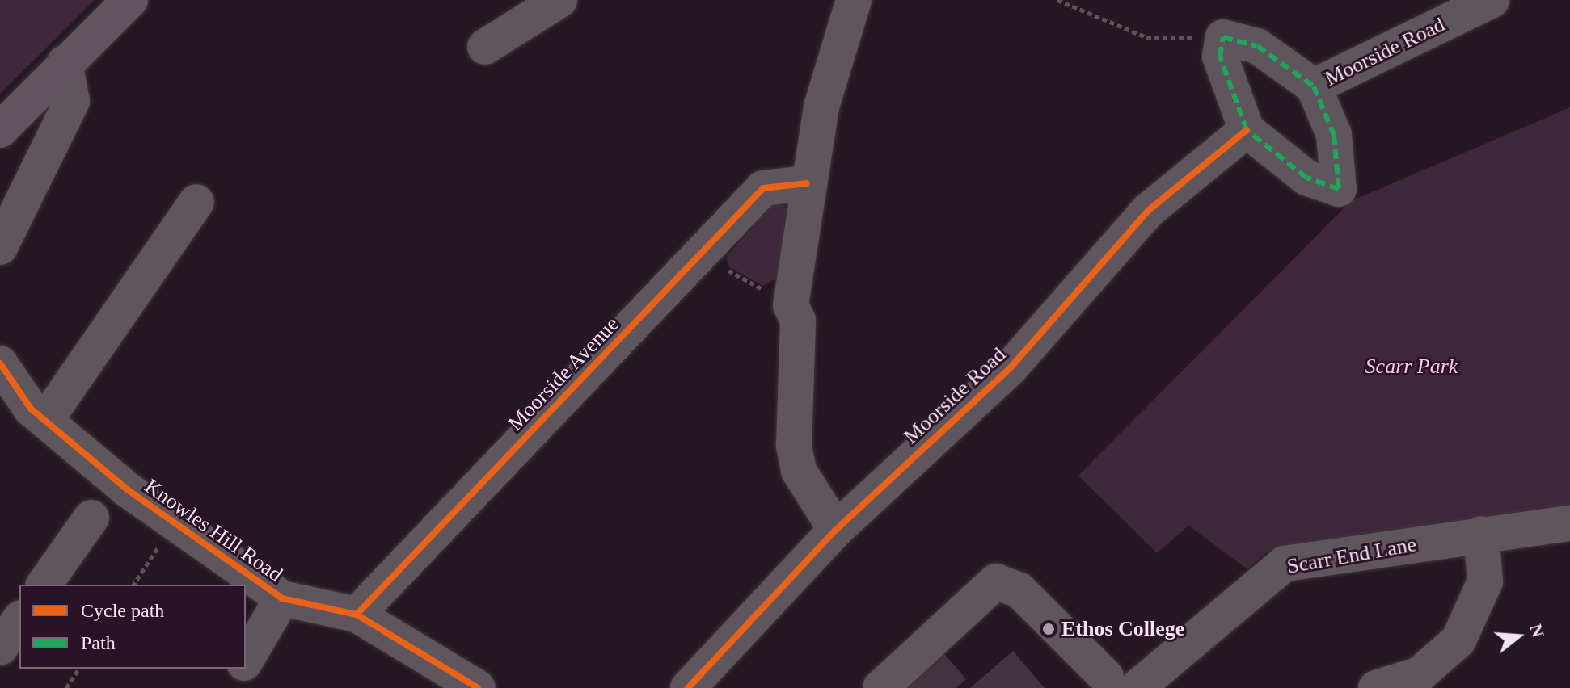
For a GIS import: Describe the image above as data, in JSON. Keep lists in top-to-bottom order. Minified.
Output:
{"streets":{"street":["Moorside Road","Moorside Avenue","Knowles Hill Road","Scarr End Lane"]},"crossings":[["Moorside Avenue","Knowles Hill Road"]],"parks":["Scarr Park"],"places":["Ethos College"],"legend":["Cycle path","Path"],"north":"right"}
